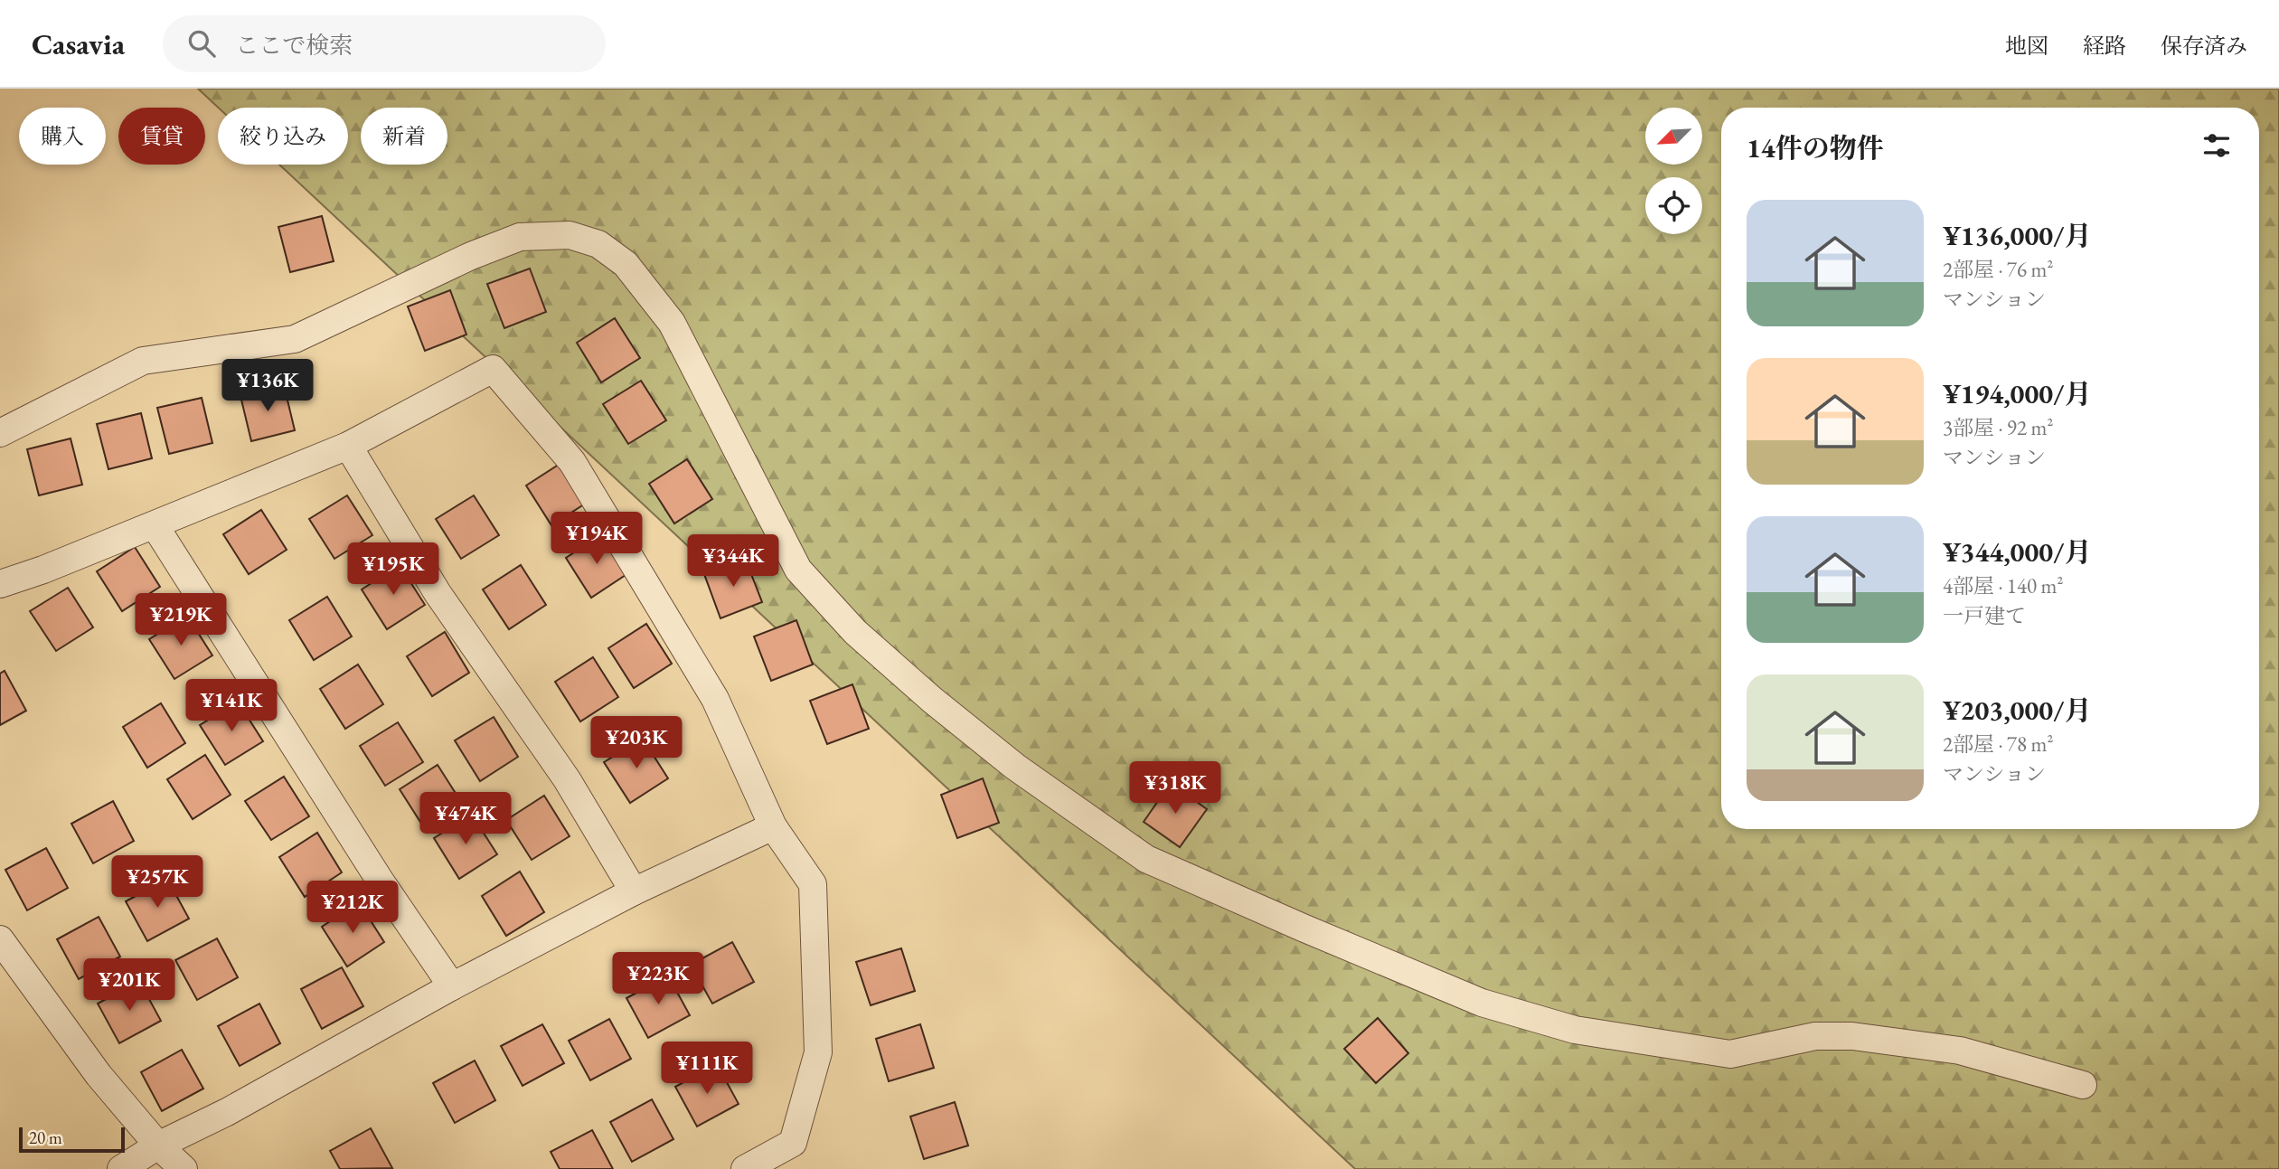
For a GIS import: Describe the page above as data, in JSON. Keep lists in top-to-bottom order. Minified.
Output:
{"scale_bar":"20 m","north":"bottom left","page":{"header":"Casavia","search":"ここで検索","nav":["地図","経路","保存済み"],"chip":["購入","賃貸","絞り込み","新着"],"heading":"14件の物件","list":[{"name":"¥136,000/月","note":"2部屋 · 76 m² · マンション"},{"name":"¥194,000/月","note":"3部屋 · 92 m² · マンション"},{"name":"¥344,000/月","note":"4部屋 · 140 m² · 一戸建て"},{"name":"¥203,000/月","note":"2部屋 · 78 m² · マンション"}],"price":["¥136K","¥194K","¥344K","¥195K","¥219K","¥141K","¥203K","¥318K","¥474K","¥257K","¥212K","¥223K","¥201K","¥111K"],"scale":"20 m"}}
